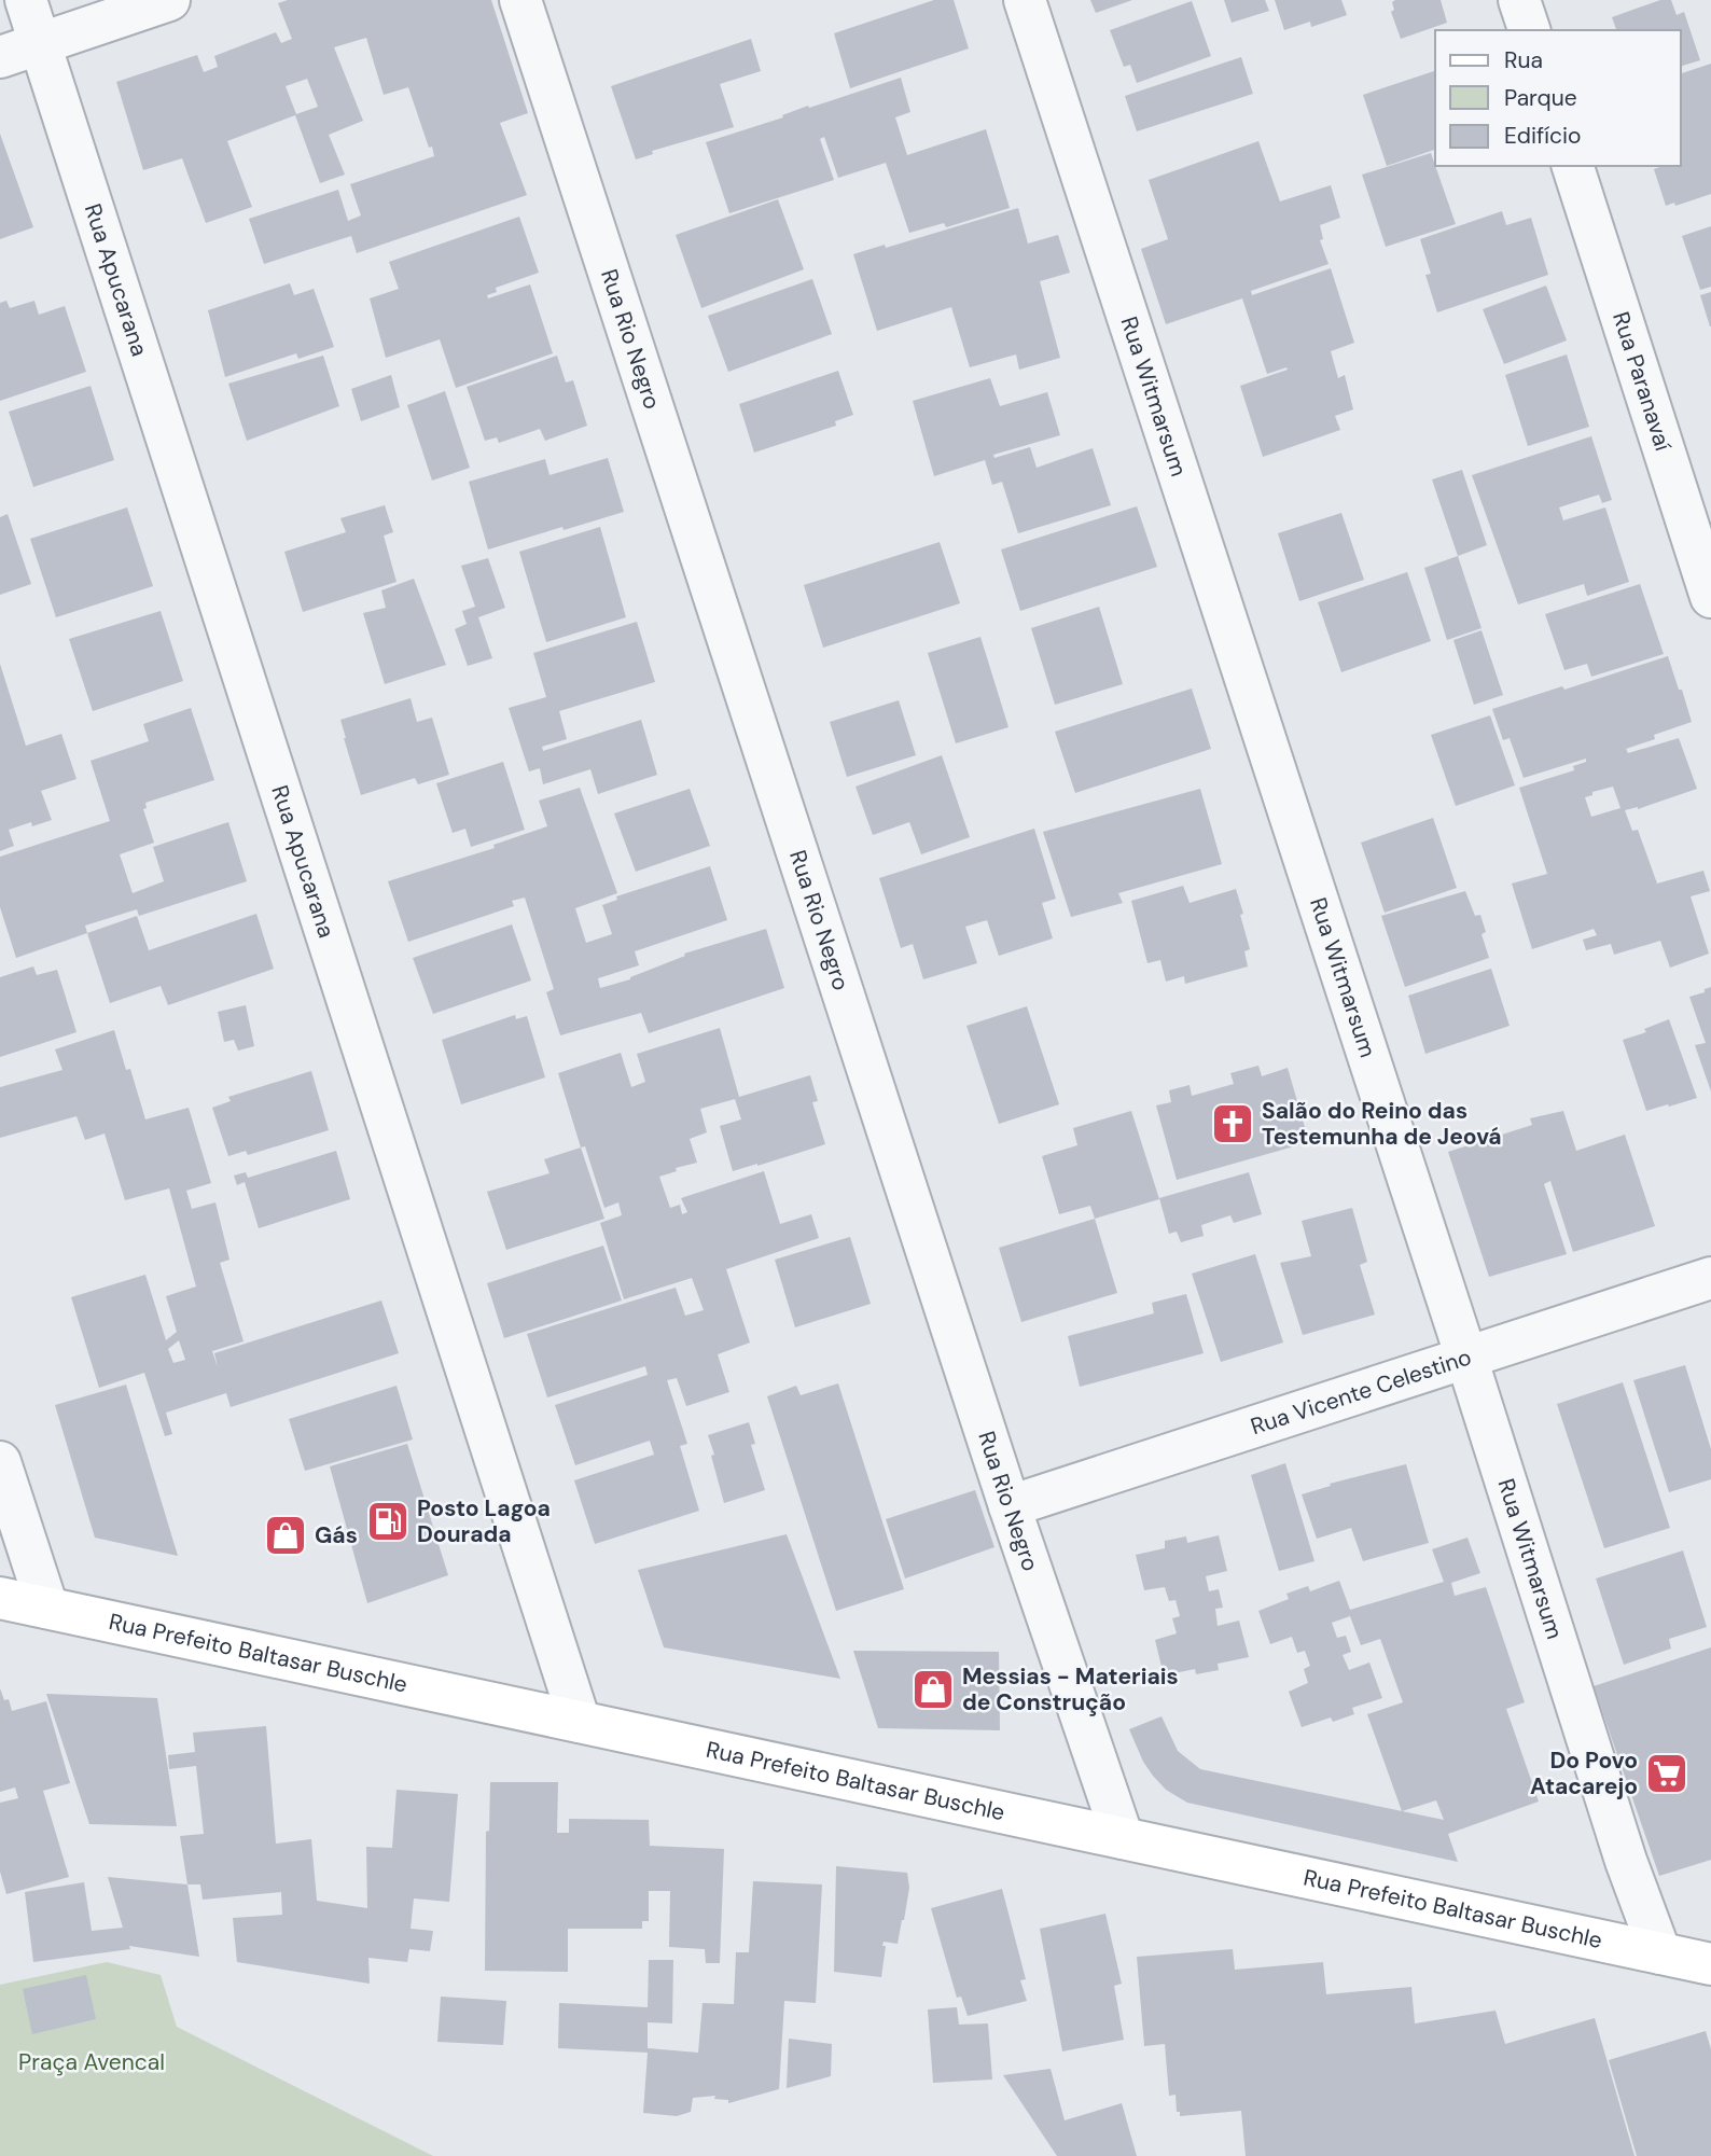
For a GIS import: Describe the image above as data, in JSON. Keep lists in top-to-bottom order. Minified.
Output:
{"streets":{"main road":["Rua Prefeito Baltasar Buschle"],"street":["Rua Apucarana","Rua Rio Negro","Rua Paranavaí","Rua Witmarsum","Rua Vicente Celestino"]},"crossings":[["Rua Apucarana","Rua Prefeito Baltasar Buschle"],["Rua Rio Negro","Rua Vicente Celestino"],["Rua Rio Negro","Rua Prefeito Baltasar Buschle"],["Rua Witmarsum","Rua Vicente Celestino"],["Rua Witmarsum","Rua Prefeito Baltasar Buschle"]],"parks":["Praça Avencal"],"places":{"church":["Salão do Reino das Testemunha de Jeová"],"fuel station":["Posto Lagoa Dourada"],"shop":["Gás","Messias - Materiais de Construção"],"supermarket":["Do Povo Atacarejo"]},"legend":["Rua","Parque","Edifício"]}
